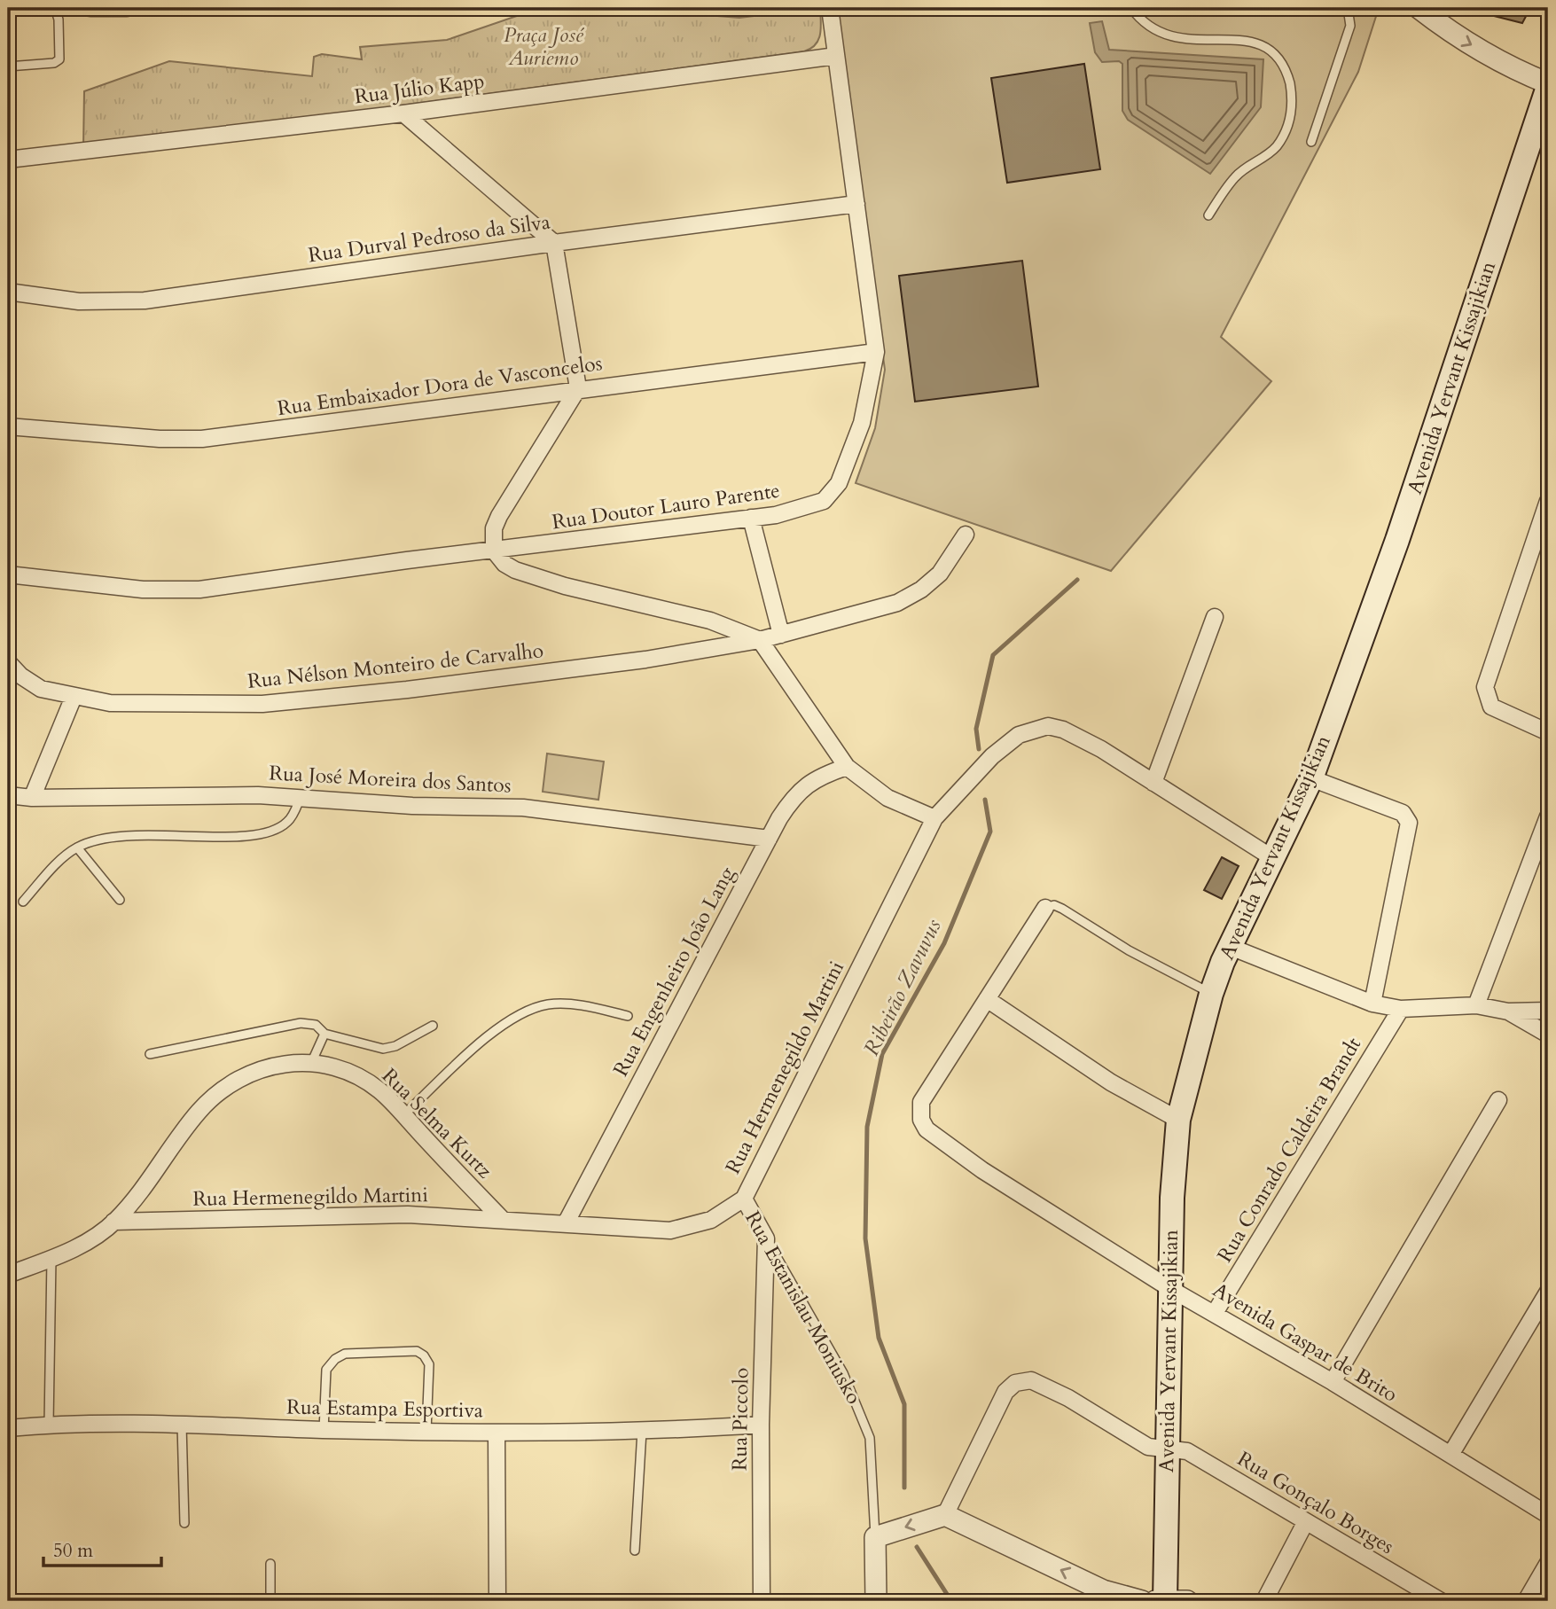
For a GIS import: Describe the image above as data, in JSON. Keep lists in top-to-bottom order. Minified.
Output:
{"streets":{"main road":["Avenida Yervant Kissajikian"],"street":["Rua Júlio Kapp","Rua Durval Pedroso da Silva","Rua Embaixador Dora de Vasconcelos","Rua Doutor Lauro Parente","Rua Nélson Monteiro de Carvalho","Rua José Moreira dos Santos","Rua Engenheiro João Lang","Rua Hermenegildo Martini","Rua Selma Kurtz","Rua Conrado Caldeira Brandt","Rua Estanislau Moniusko","Avenida Gaspar de Brito","Rua Estampa Esportiva","Rua Piccolo","Rua Gonçalo Borges"]},"crossings":[["Rua Júlio Kapp","Rua Doutor Lauro Parente"],["Rua Durval Pedroso da Silva","Rua Doutor Lauro Parente"],["Avenida Yervant Kissajikian","Rua Hermenegildo Martini"],["Avenida Yervant Kissajikian","Avenida Gaspar de Brito"],["Avenida Yervant Kissajikian","Rua Gonçalo Borges"],["Rua Embaixador Dora de Vasconcelos","Rua Doutor Lauro Parente"],["Rua José Moreira dos Santos","Rua Engenheiro João Lang"],["Rua Engenheiro João Lang","Rua Hermenegildo Martini"],["Rua Hermenegildo Martini","Rua Selma Kurtz"],["Rua Hermenegildo Martini","Rua Estanislau Moniusko"],["Rua Conrado Caldeira Brandt","Avenida Gaspar de Brito"],["Rua Estanislau Moniusko","Rua Piccolo"],["Rua Estampa Esportiva","Rua Piccolo"]],"water":["Ribeirão Zavuvus"],"parks":["Praça José Auriemo"],"scale_bar":"50 m"}
